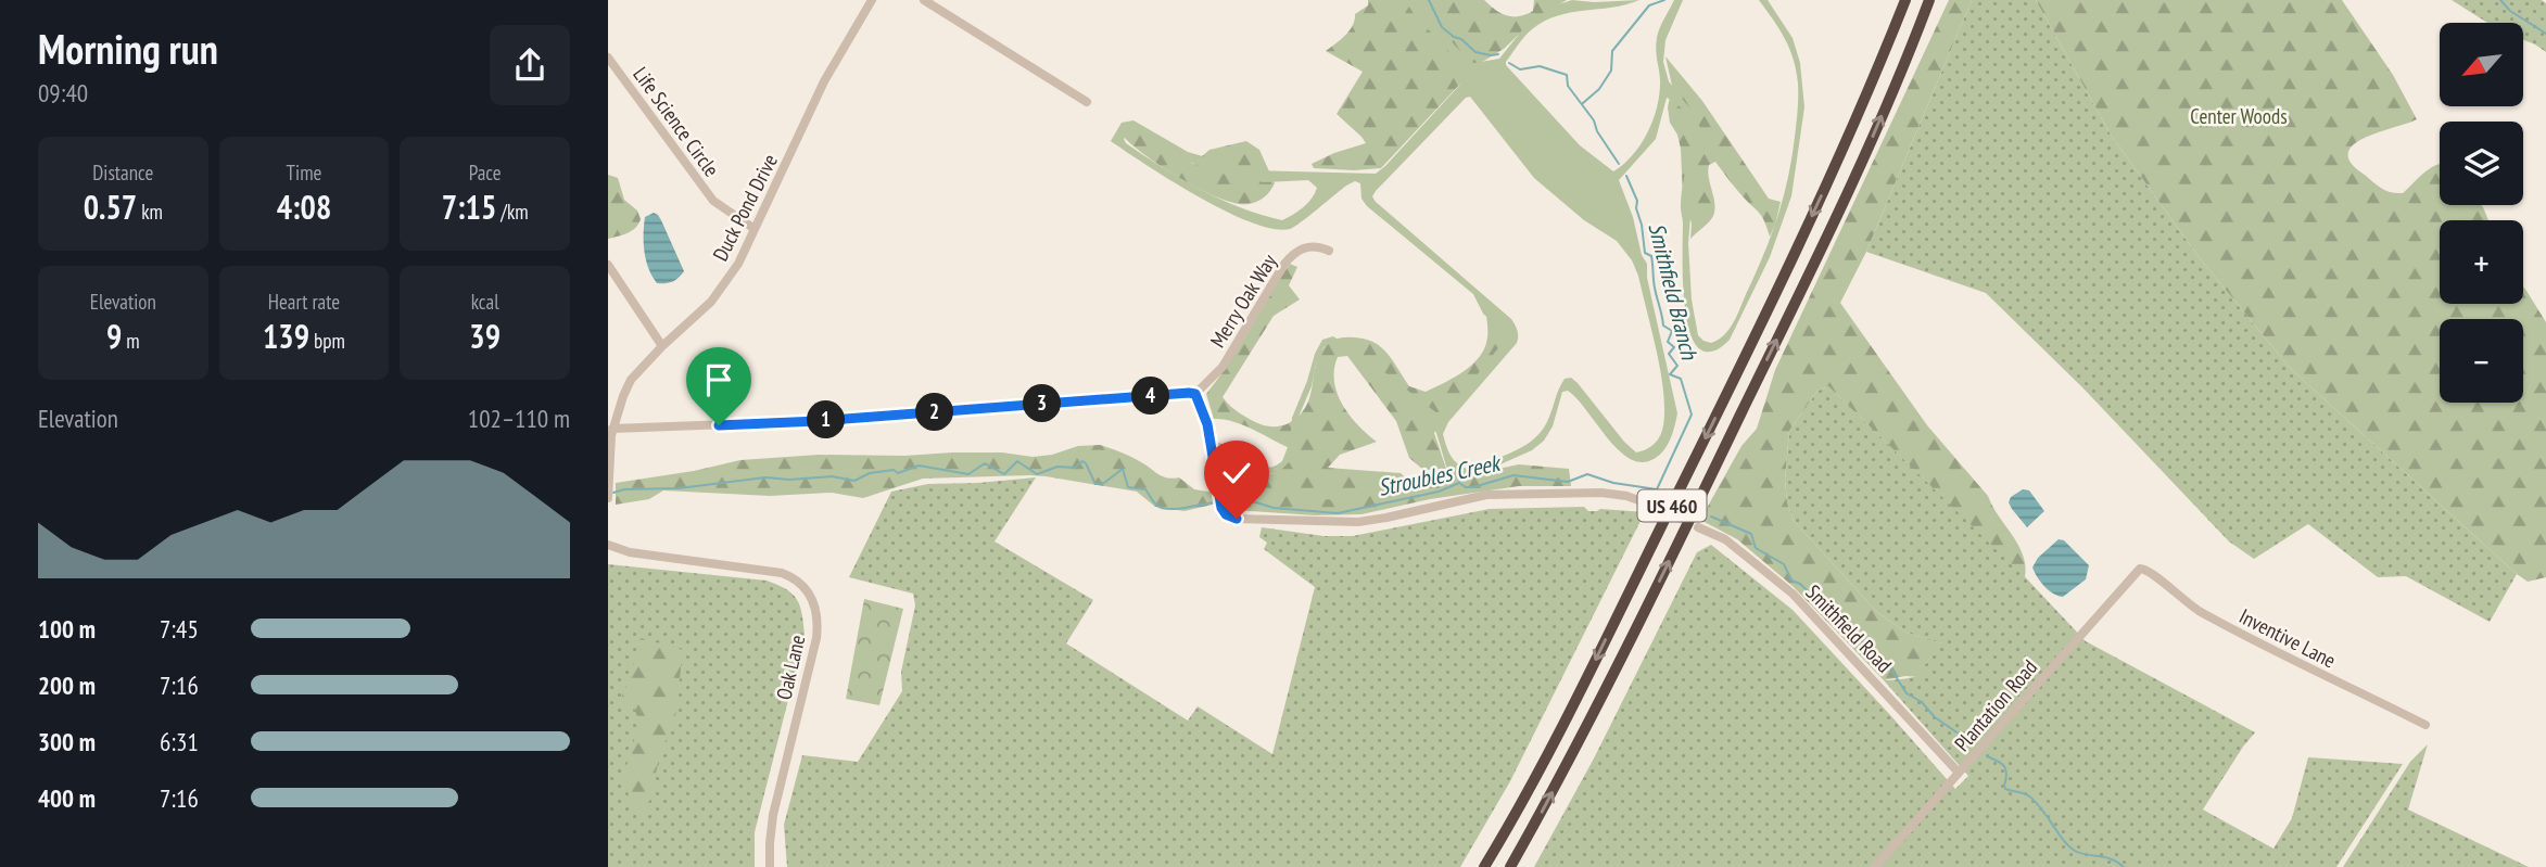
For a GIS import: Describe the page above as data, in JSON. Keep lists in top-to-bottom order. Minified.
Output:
{"streets":{"highway":["US 460"],"street":["Life Science Circle","Duck Pond Drive","Merry Oak Way","Smithfield Road","Inventive Lane","Oak Lane","Plantation Road"]},"crossings":[["Life Science Circle","Duck Pond Drive"],["Smithfield Road","Plantation Road"],["Inventive Lane","Plantation Road"]],"water":["Smithfield Branch","Stroubles Creek"],"parks":["Center Woods"],"north":"bottom left","page":{"heading":["Morning run","09:40"],"map_buttons":["+","−"],"stats":[["Distance","0.57 km"],["Time","4:08"],["Pace","7:15 /km"],["Elevation","9 m"],["Heart rate","139 bpm"],["kcal","39"]],"pins":["4","3","2","1"],"chart":["Elevation","102–110 m"],"list":[{"name":"100 m","note":"7:45"},{"name":"200 m","note":"7:16"},{"name":"300 m","note":"6:31"},{"name":"400 m","note":"7:16"}]}}
